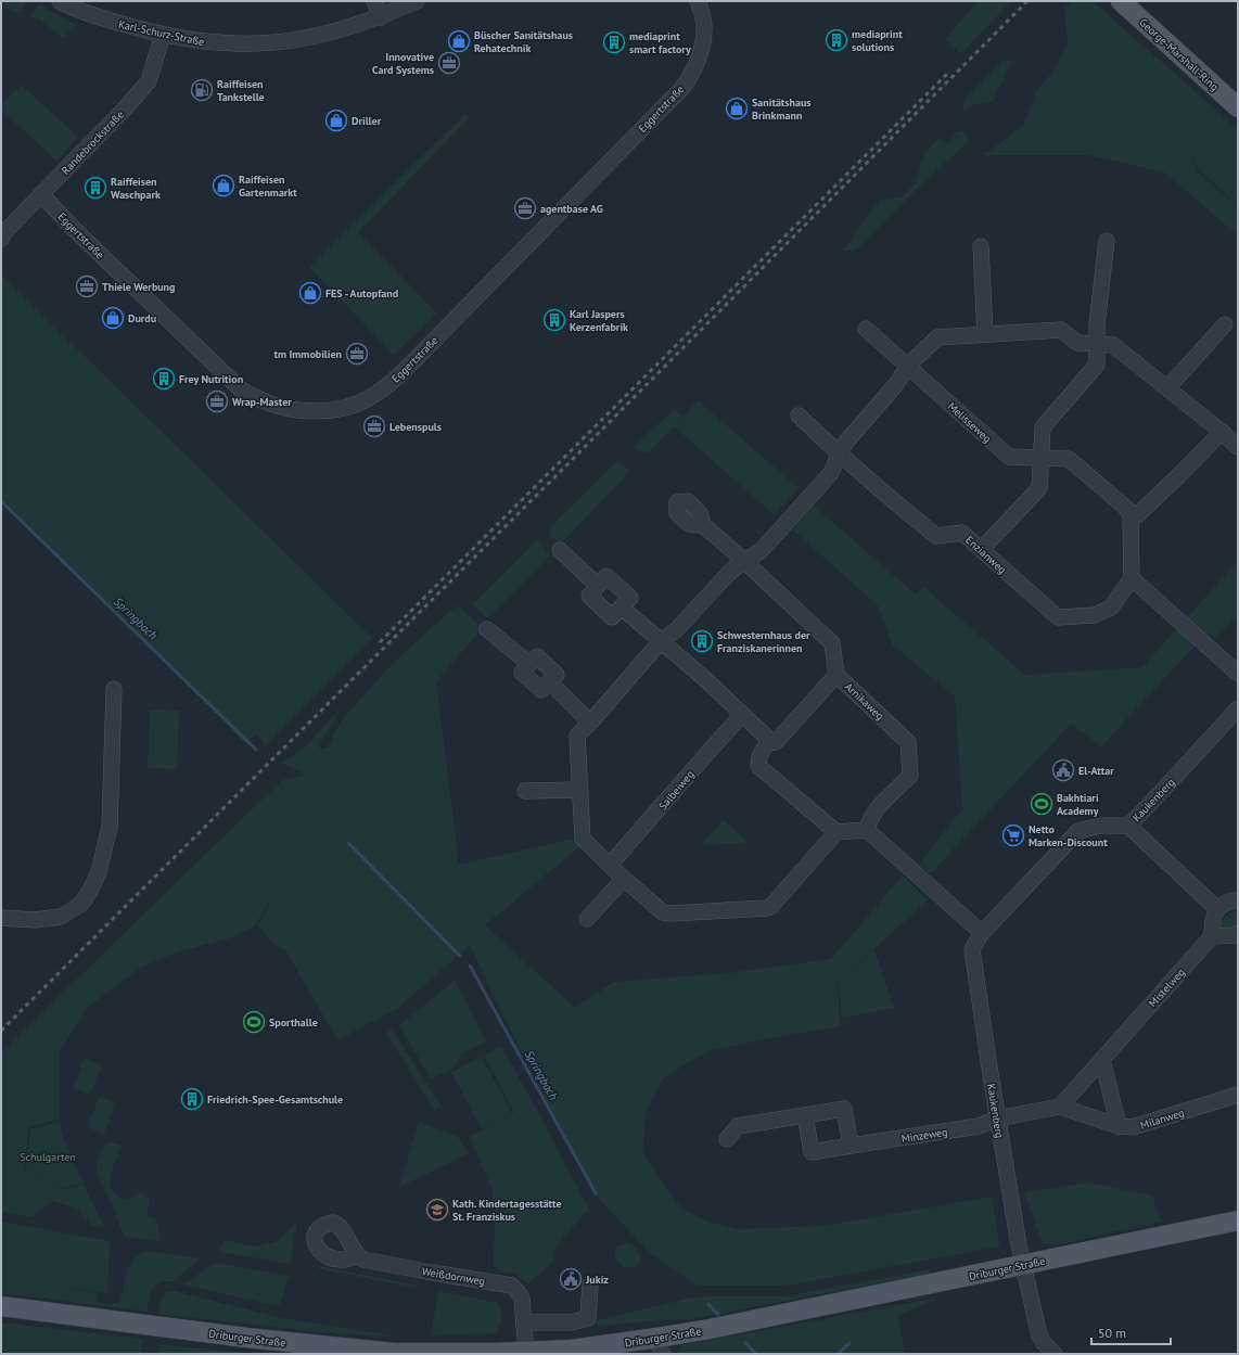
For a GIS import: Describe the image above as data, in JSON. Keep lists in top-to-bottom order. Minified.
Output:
{"streets":{"main road":["George-Marshall-Ring","Driburger Straße"],"street":["Karl-Schurz-Straße","Eggertstraße","Randebrockstraße","Melisseweg","Enzianweg","Arnikaweg","Salbeiweg","Kaukenberg","Mistelweg","Milanweg","Minzeweg","Weißdornweg"]},"crossings":[["Karl-Schurz-Straße","Randebrockstraße"],["Eggertstraße","Randebrockstraße"],["Kaukenberg","Minzeweg"],["Kaukenberg","Driburger Straße"],["Mistelweg","Milanweg"],["Driburger Straße","Weißdornweg"]],"water":["Springbach"],"parks":["Schulgarten"],"places":{"building":["mediaprint solutions","mediaprint smart factory","Raiffeisen Waschpark","Karl Jaspers Kerzenfabrik","Frey Nutrition","Schwesternhaus der Franziskanerinnen","Friedrich-Spee-Gesamtschule"],"shop":["Büscher Sanitätshaus Rehatechnik","Sanitätshaus Brinkmann","Driller","Raiffeisen Gartenmarkt","FES - Autopfand","Durdu"],"office":["Innovative Card Systems","agentbase AG","Thiele Werbung","tm Immobilien","Wrap-Master","Lebenspuls"],"fuel station":["Raiffeisen Tankstelle"],"public building":["El-Attar","Jukiz"],"sports":["Bakhtiari Academy","Sporthalle"],"supermarket":["Netto Marken-Discount"],"school or university":["Kath. Kindertagesstätte St. Franziskus"]},"scale_bar":"50 m"}
